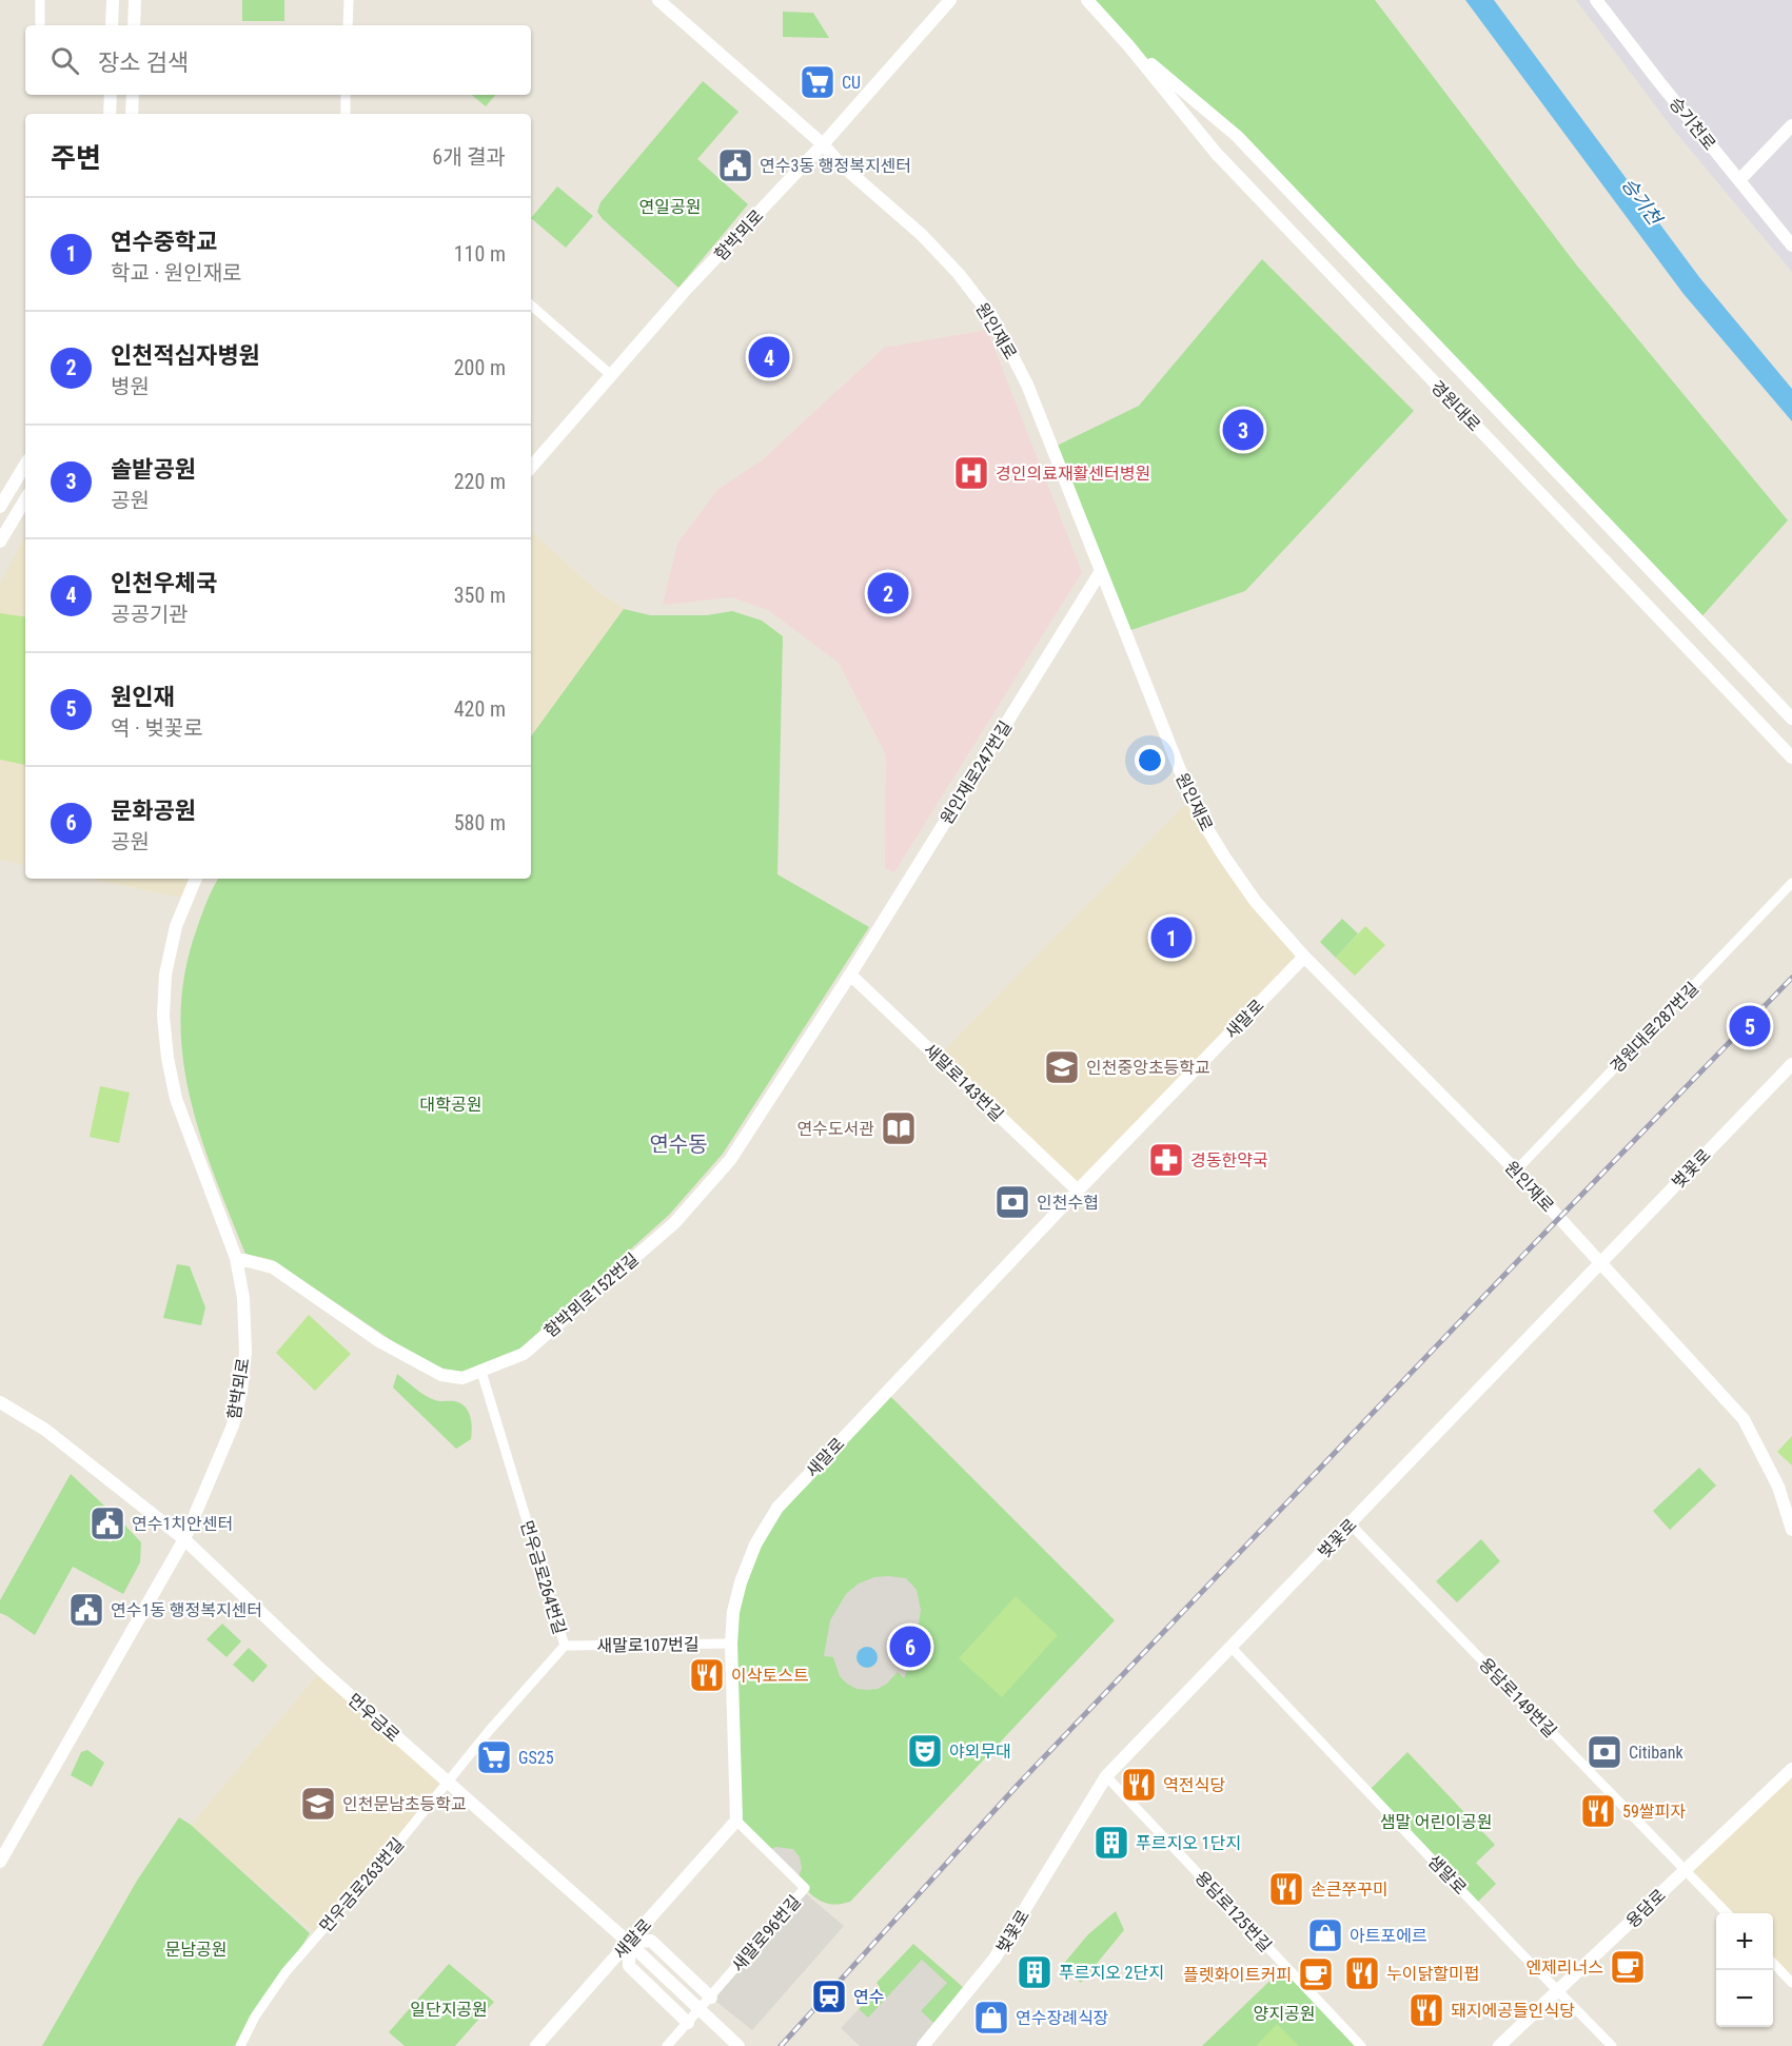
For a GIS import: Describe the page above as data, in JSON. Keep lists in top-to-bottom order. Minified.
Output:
{"streets":{"main road":["승기천로","함박뫼로","원인재로","경원대로","원인재로247번길","새말로","새말로143번길","벚꽃로","함박뫼로152번길","먼우금로","용담로"],"street":["경원대로287번길","먼우금로264번길","새말로107번길","용담로149번길","샘말로","먼우금로263번길","용담로125번길","새말로96번길"]},"crossings":[["함박뫼로","원인재로"],["함박뫼로","함박뫼로152번길"],["함박뫼로","먼우금로"],["원인재로","원인재로247번길"],["원인재로","새말로"],["원인재로","경원대로287번길"],["원인재로","벚꽃로"],["원인재로247번길","새말로143번길"],["원인재로247번길","함박뫼로152번길"],["새말로","새말로143번길"],["새말로","새말로107번길"],["새말로","먼우금로"],["새말로","새말로96번길"],["새말로143번길","함박뫼로152번길"],["벚꽃로","용담로149번길"],["벚꽃로","샘말로"],["벚꽃로","용담로125번길"],["함박뫼로152번길","먼우금로264번길"],["먼우금로264번길","새말로107번길"],["먼우금로264번길","먼우금로"],["먼우금로264번길","먼우금로263번길"],["용담로149번길","용담로"],["먼우금로","먼우금로263번길"],["샘말로","용담로"]],"districts":["연수동"],"water":["승기천"],"parks":["연일공원","대학공원","샘말 어린이공원","문남공원","일단지공원","양지공원"],"places":{"supermarket":["CU","GS25"],"public building":["연수3동 행정복지센터","연수1치안센터","연수1동 행정복지센터"],"hospital":["경인의료재활센터병원"],"school or university":["인천중앙초등학교","인천문남초등학교"],"library":["연수도서관"],"pharmacy":["경동한약국"],"bank":["인천수협","Citibank"],"restaurant":["이삭토스트","역전식당","59쌀피자","손큰쭈꾸미","누이닭할미펍","돼지에공들인식당"],"theatre":["야외무대"],"building":["푸르지오 1단지","푸르지오 2단지"],"shop":["아트포에르","연수장례식장"],"cafe":["엔제리너스","플렛화이트커피"],"station":["연수"]},"page":{"search":"장소 검색","heading":["주변","6개 결과"],"list":[{"mark":"1","name":"연수중학교","note":"학교 · 원인재로","value":"110 m"},{"mark":"2","name":"인천적십자병원","note":"병원","value":"200 m"},{"mark":"3","name":"솔밭공원","note":"공원","value":"220 m"},{"mark":"4","name":"인천우체국","note":"공공기관","value":"350 m"},{"mark":"5","name":"원인재","note":"역 · 벚꽃로","value":"420 m"},{"mark":"6","name":"문화공원","note":"공원","value":"580 m"}],"pins":["4","3","2","1","5","6"],"map_buttons":["+","−"]}}
